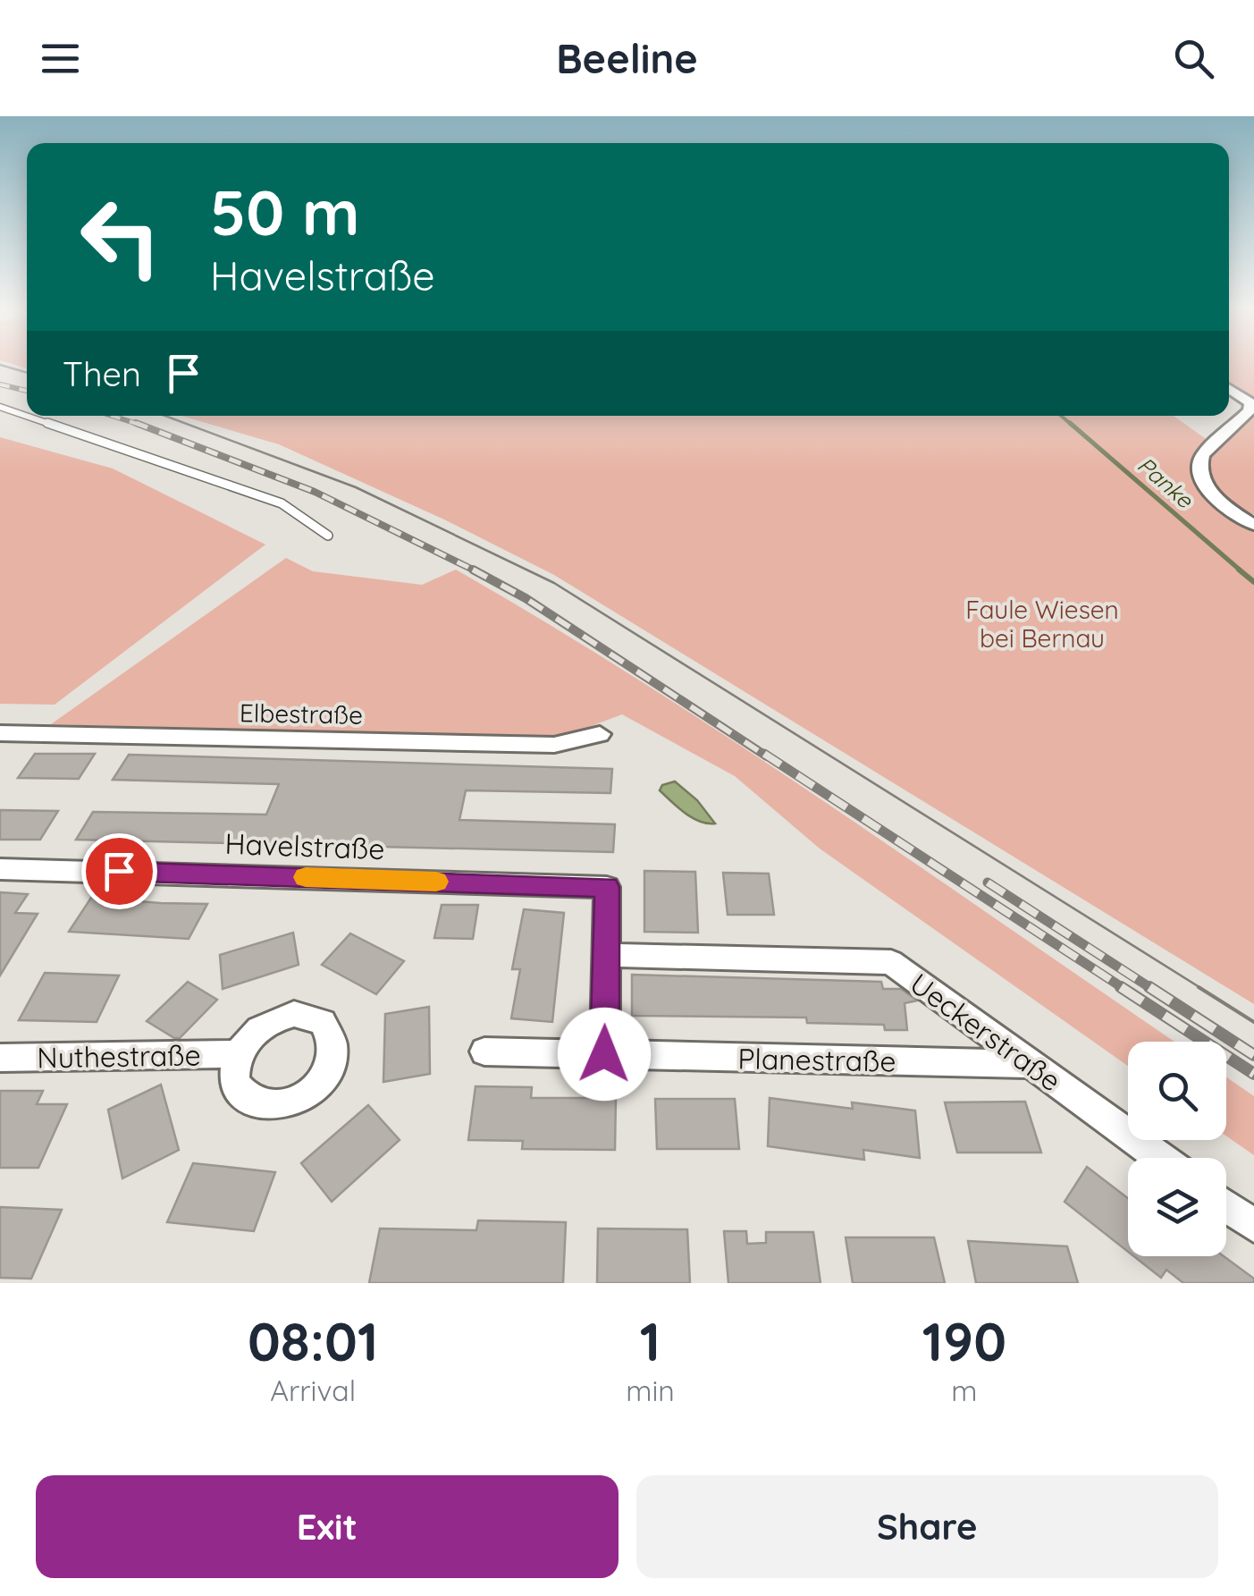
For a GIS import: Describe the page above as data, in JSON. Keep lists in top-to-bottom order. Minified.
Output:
{"streets":{"street":["Elbestraße","Havelstraße","Ueckerstraße","Nuthestraße","Planestraße"]},"crossings":[["Havelstraße","Ueckerstraße"],["Ueckerstraße","Planestraße"]],"water":["Panke"],"parks":["Faule Wiesen bei Bernau"],"page":{"header":"Beeline","turn":["50 m","Havelstraße"],"then":"Then","eta":["08:01","Arrival","1","min","190","m"],"buttons":["Exit","Share"]}}
